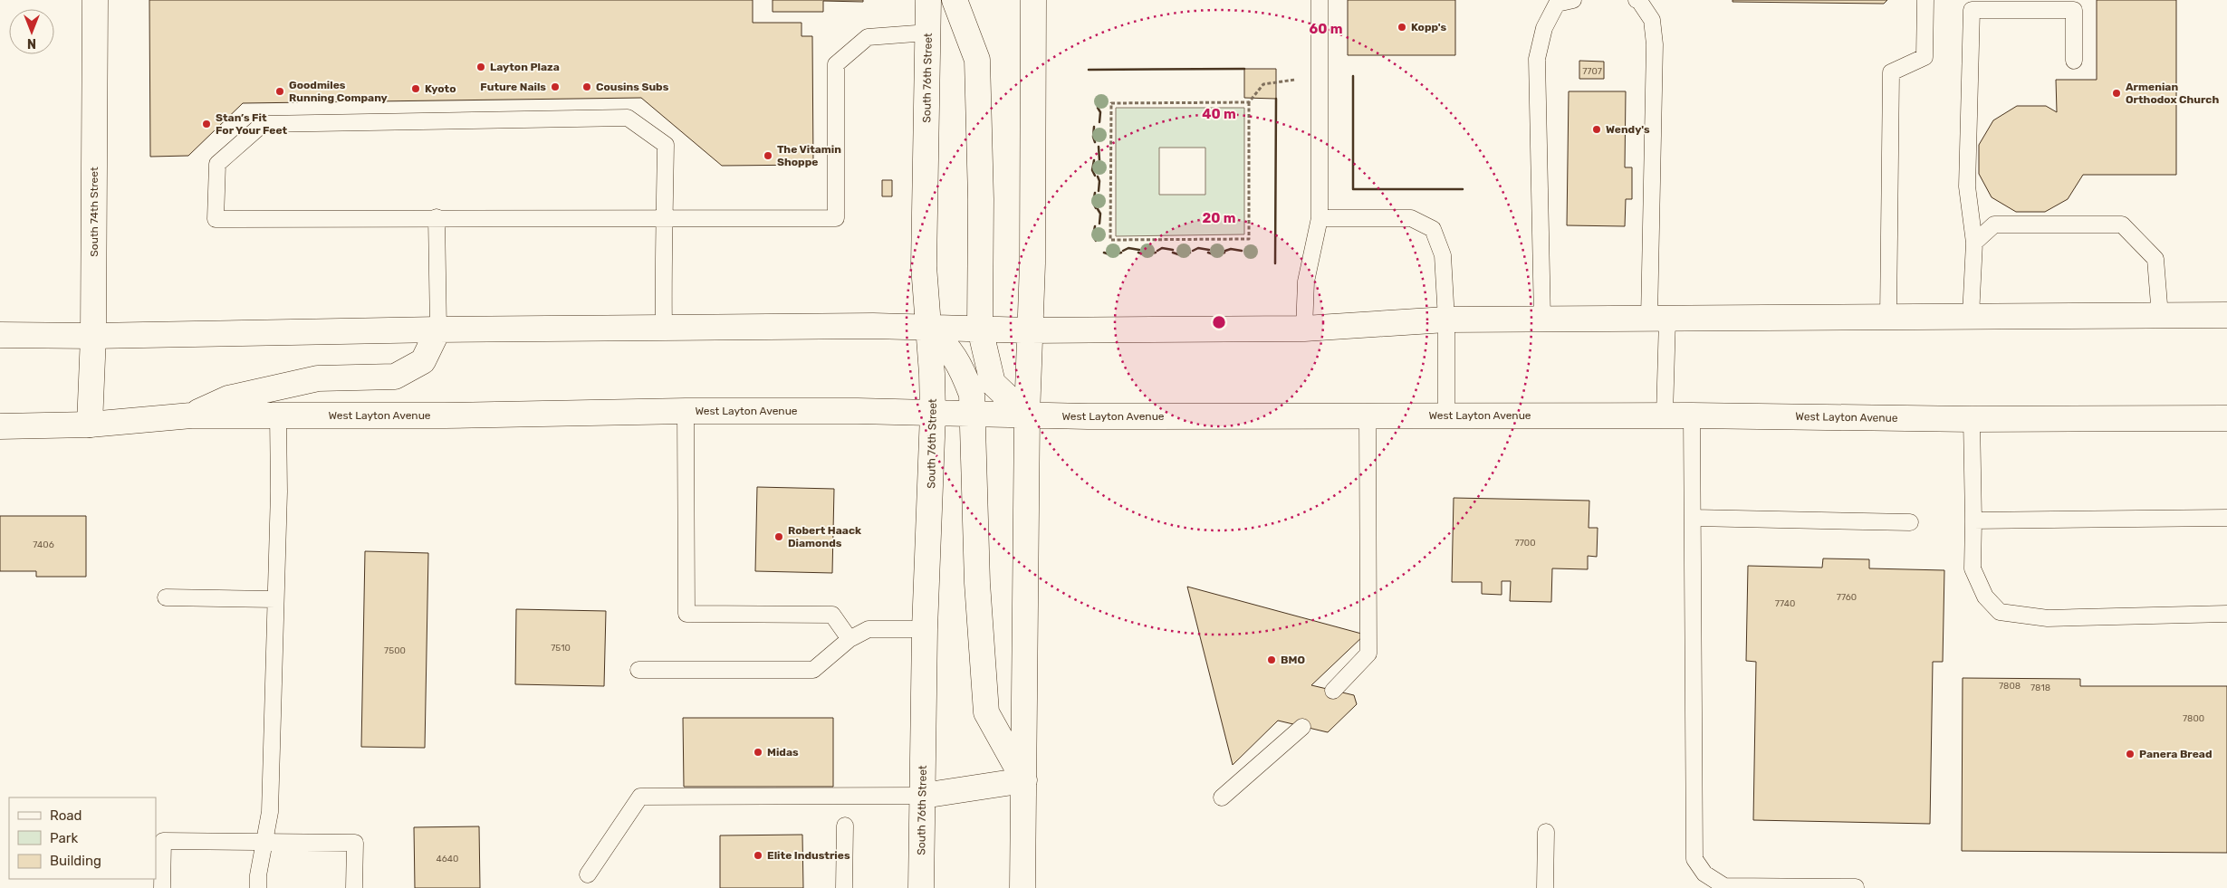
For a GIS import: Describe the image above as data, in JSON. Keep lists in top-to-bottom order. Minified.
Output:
{"streets":{"main road":["South 76th Street","South 74th Street","West Layton Avenue"]},"crossings":[["South 76th Street","West Layton Avenue"],["South 74th Street","West Layton Avenue"]],"places":["Kopp's","Layton Plaza","Future Nails","Cousins Subs","Kyoto","Goodmiles Running Company","Armenian Orthodox Church","Stan’s Fit For Your Feet","Wendy's","The Vitamin Shoppe","Robert Haack Diamonds","BMO","Midas","Panera Bread","Elite Industries"],"house_numbers":["7707","7700","7406","7760","7740","7510","7500","7808","7818","7800","4640"],"legend":["Road","Park","Building"],"north":"bottom","rings":["60 m","40 m","20 m"]}
